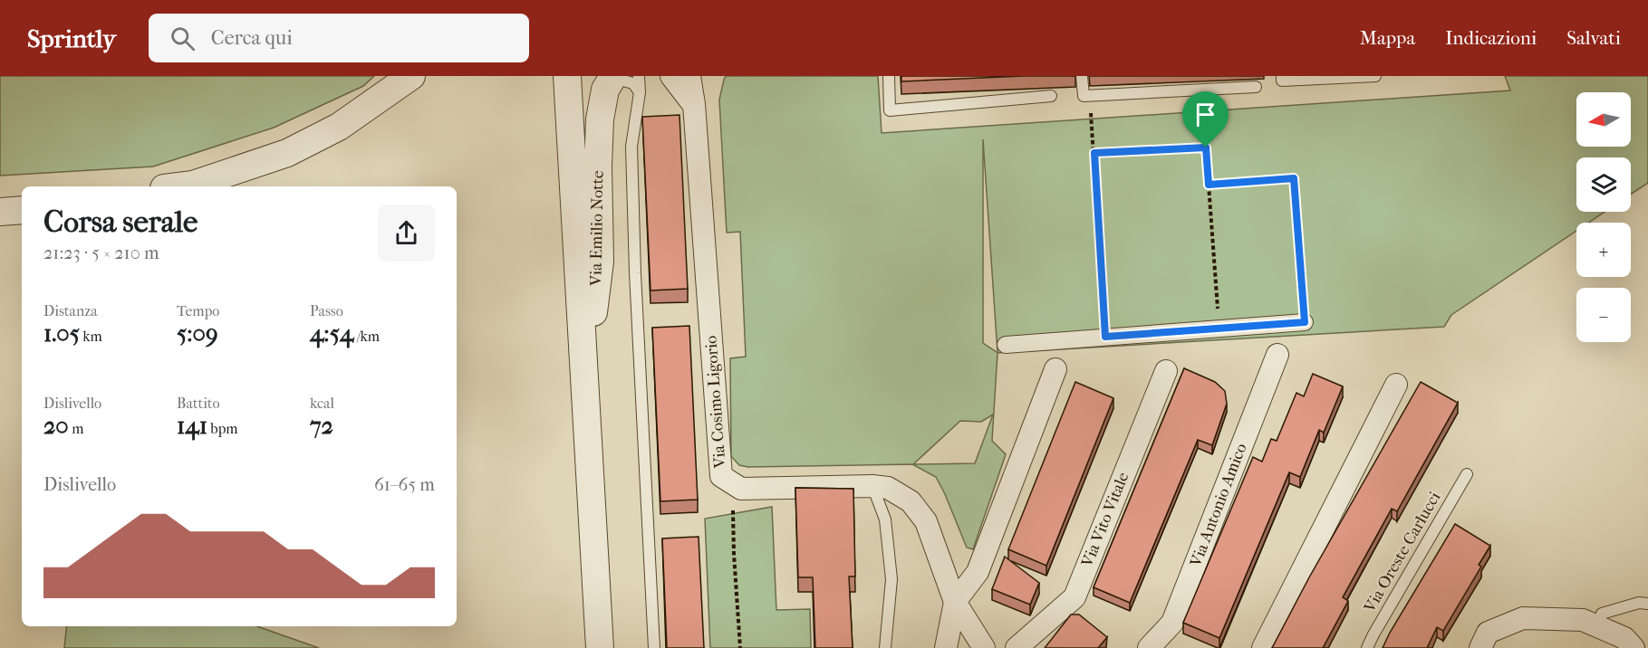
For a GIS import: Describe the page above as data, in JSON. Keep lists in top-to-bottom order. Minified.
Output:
{"streets":{"street":["Via Emilio Notte","Via Cosimo Ligorio","Via Antonio Amico","Via Vito Vitale"],"lane":["Via Oreste Carlucci"]},"north":"left","page":{"header":"Sprintly","search":"Cerca qui","nav":["Mappa","Indicazioni","Salvati"],"map_buttons":["+","−"],"heading":["Corsa serale","21:23 · 5 × 210 m"],"stats":[["Distanza","1.05 km"],["Tempo","5:09"],["Passo","4:54 /km"],["Dislivello","20 m"],["Battito","141 bpm"],["kcal","72"]],"chart":["Dislivello","61–65 m"]}}
